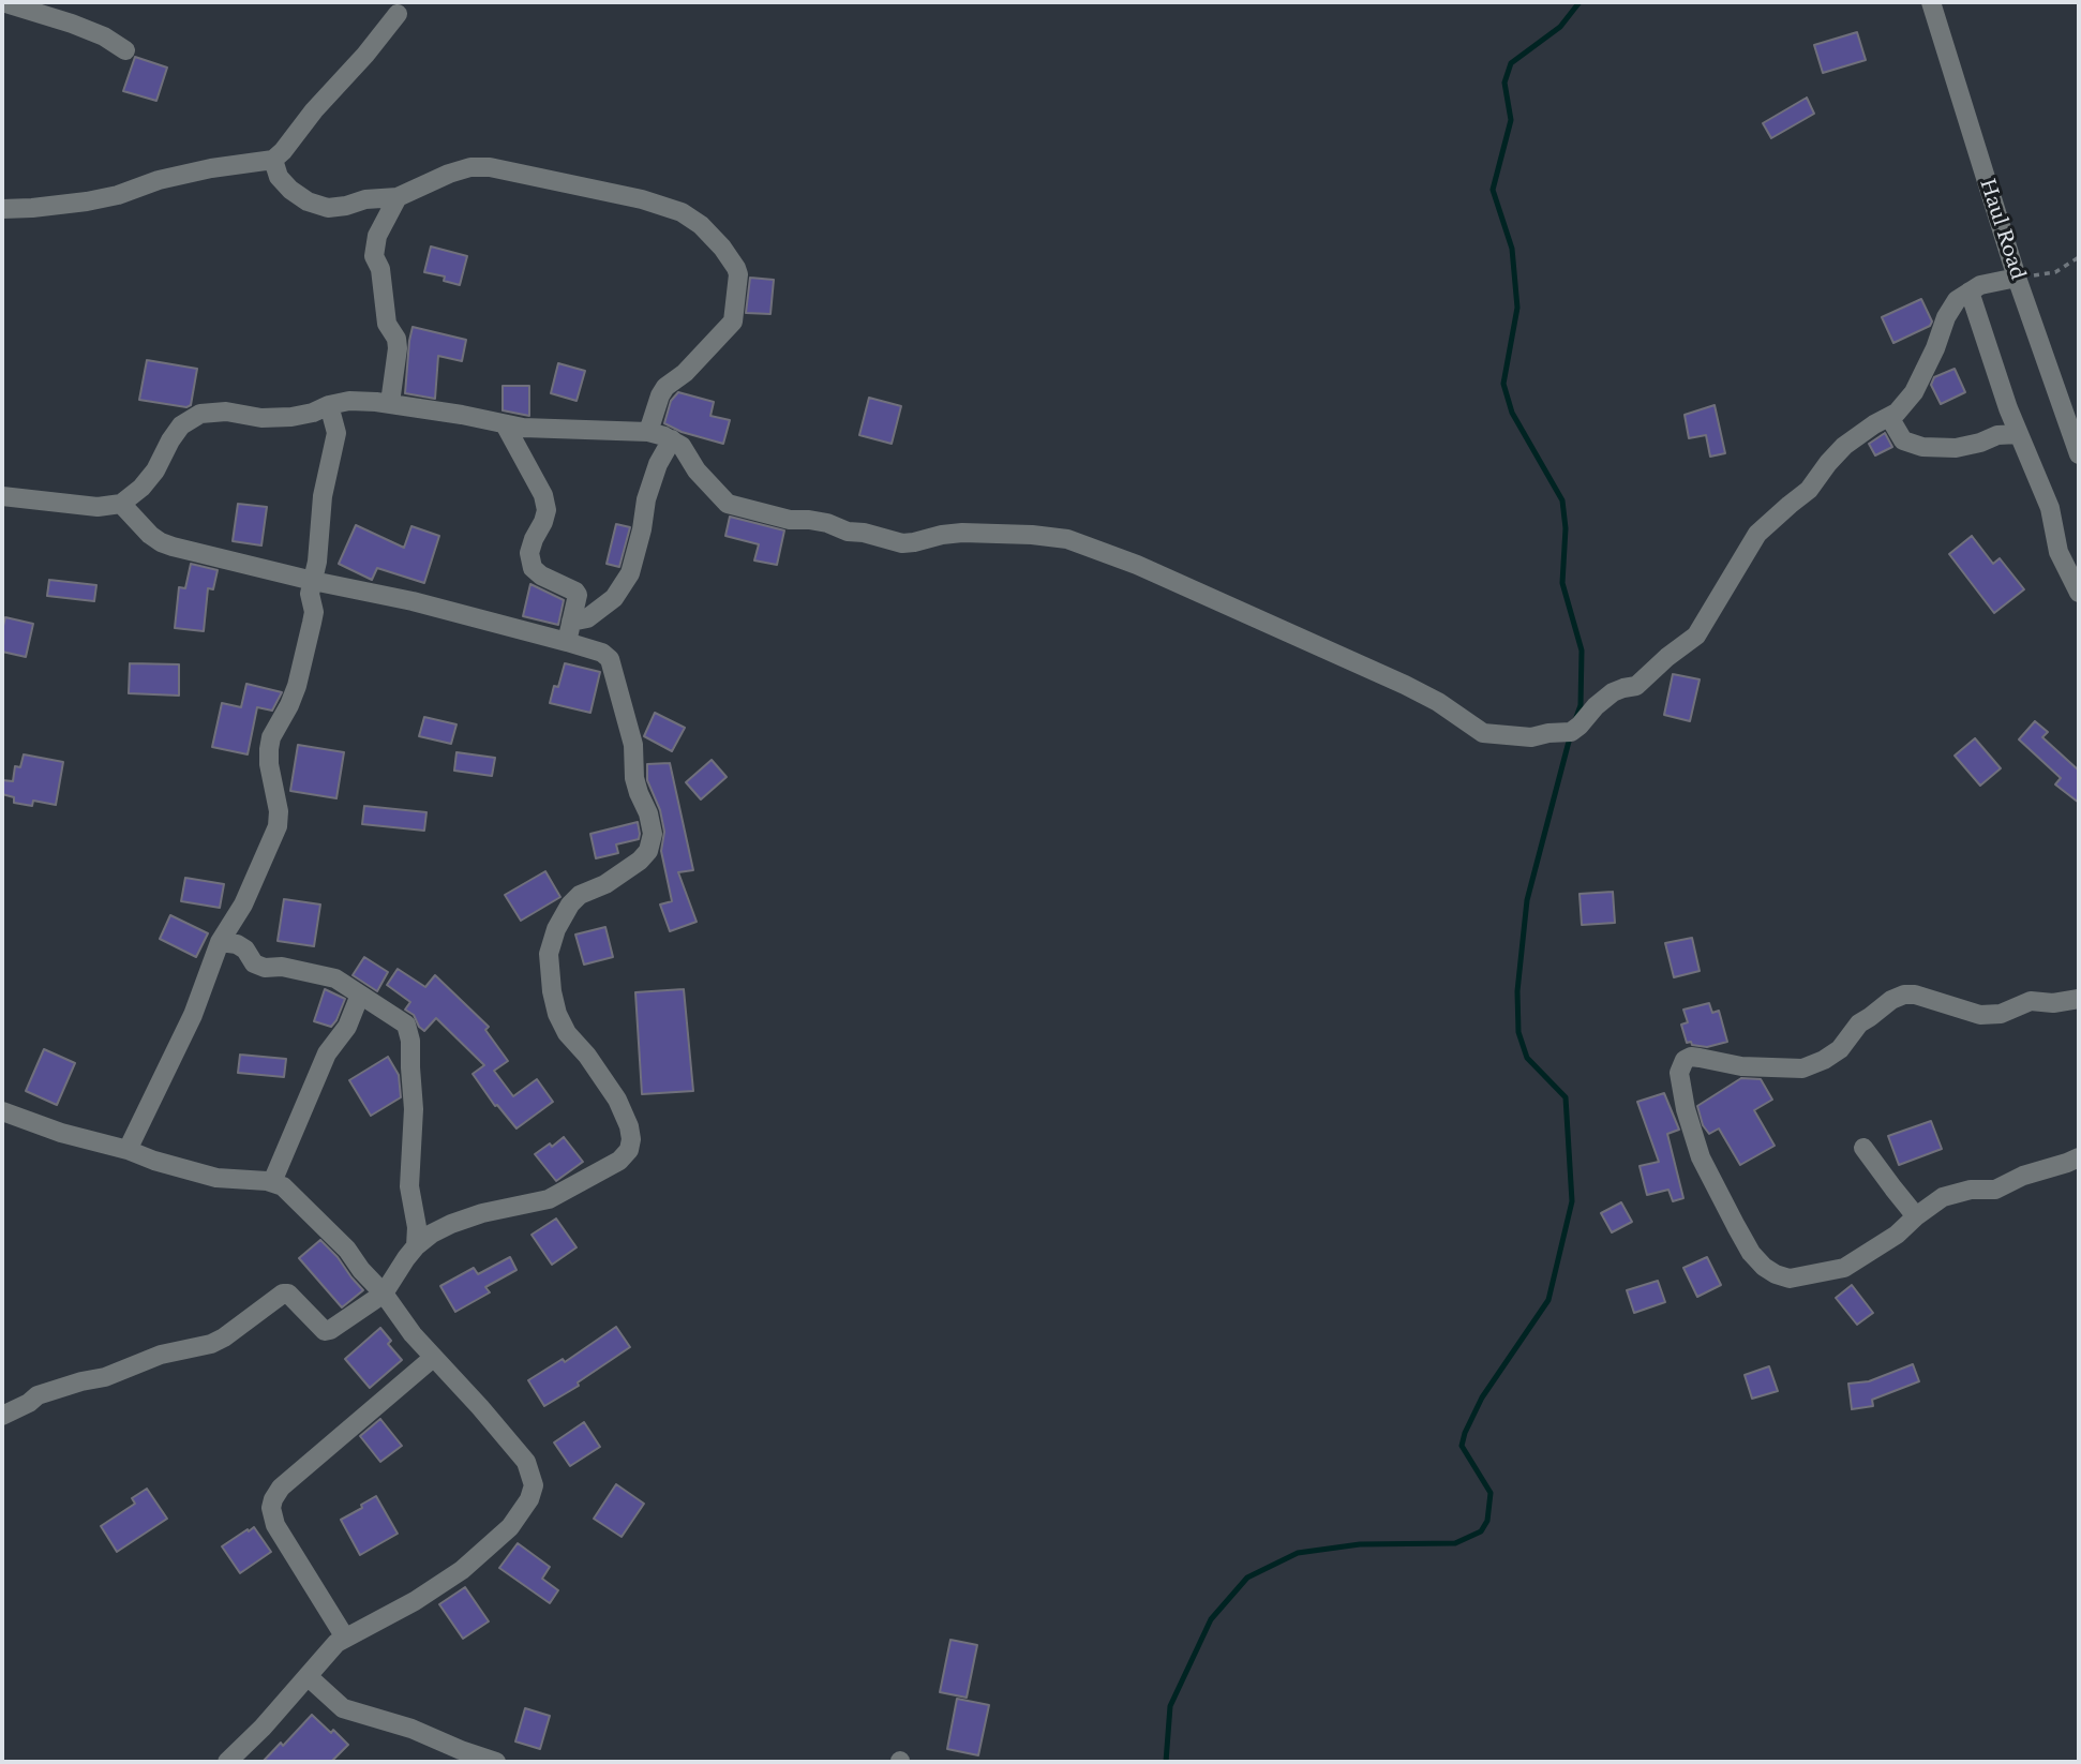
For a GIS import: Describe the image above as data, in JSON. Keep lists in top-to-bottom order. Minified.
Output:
{"streets":{"street":["Haul Road"]}}
